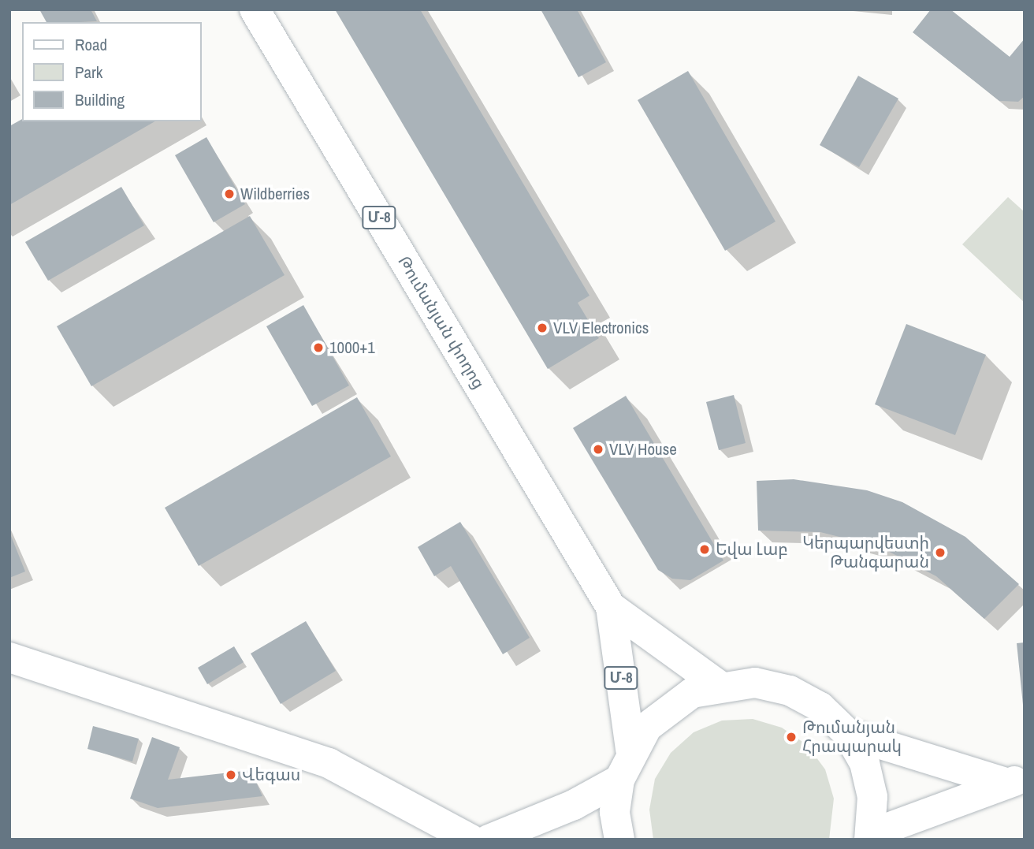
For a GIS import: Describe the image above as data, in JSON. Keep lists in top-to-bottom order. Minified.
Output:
{"streets":{"main road":["Մ-8","Թումանյան փողոց"]},"crossings":[["Մ-8","Թումանյան փողոց"]],"places":["Wildberries","VLV Electronics","1000+1","VLV House","Եվա Լաբ","Կերպարվեստի Թանգարան","Թումանյան Հրապարակ","Վեգաս"],"legend":["Road","Park","Building"]}
